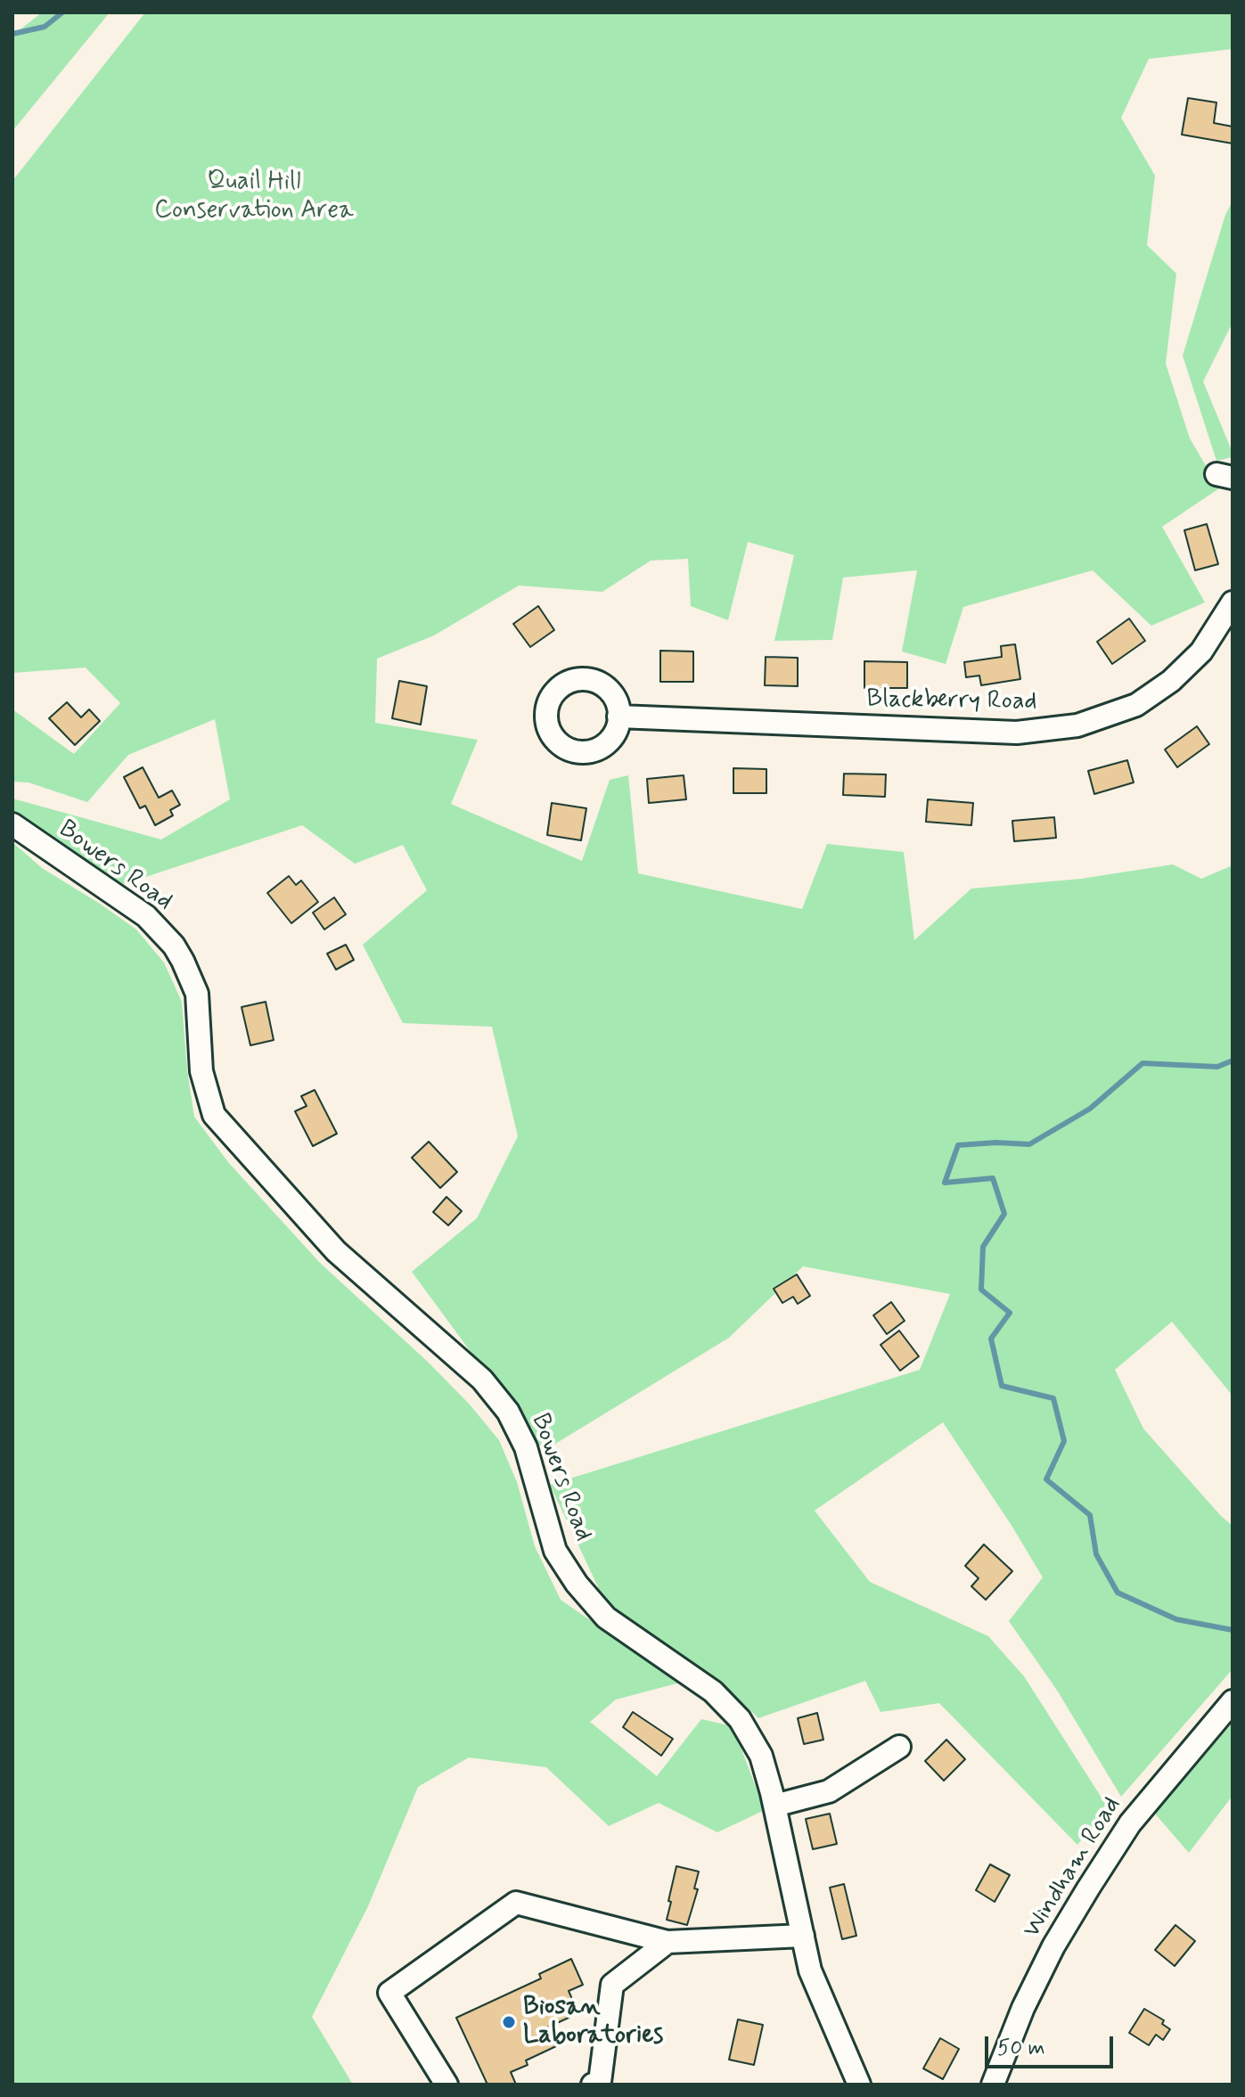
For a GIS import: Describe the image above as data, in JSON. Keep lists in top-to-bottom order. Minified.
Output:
{"streets":{"street":["Blackberry Road","Bowers Road","Windham Road"]},"parks":["Quail Hill Conservation Area"],"places":["Biosan Laboratories"],"scale_bar":"50 m"}
